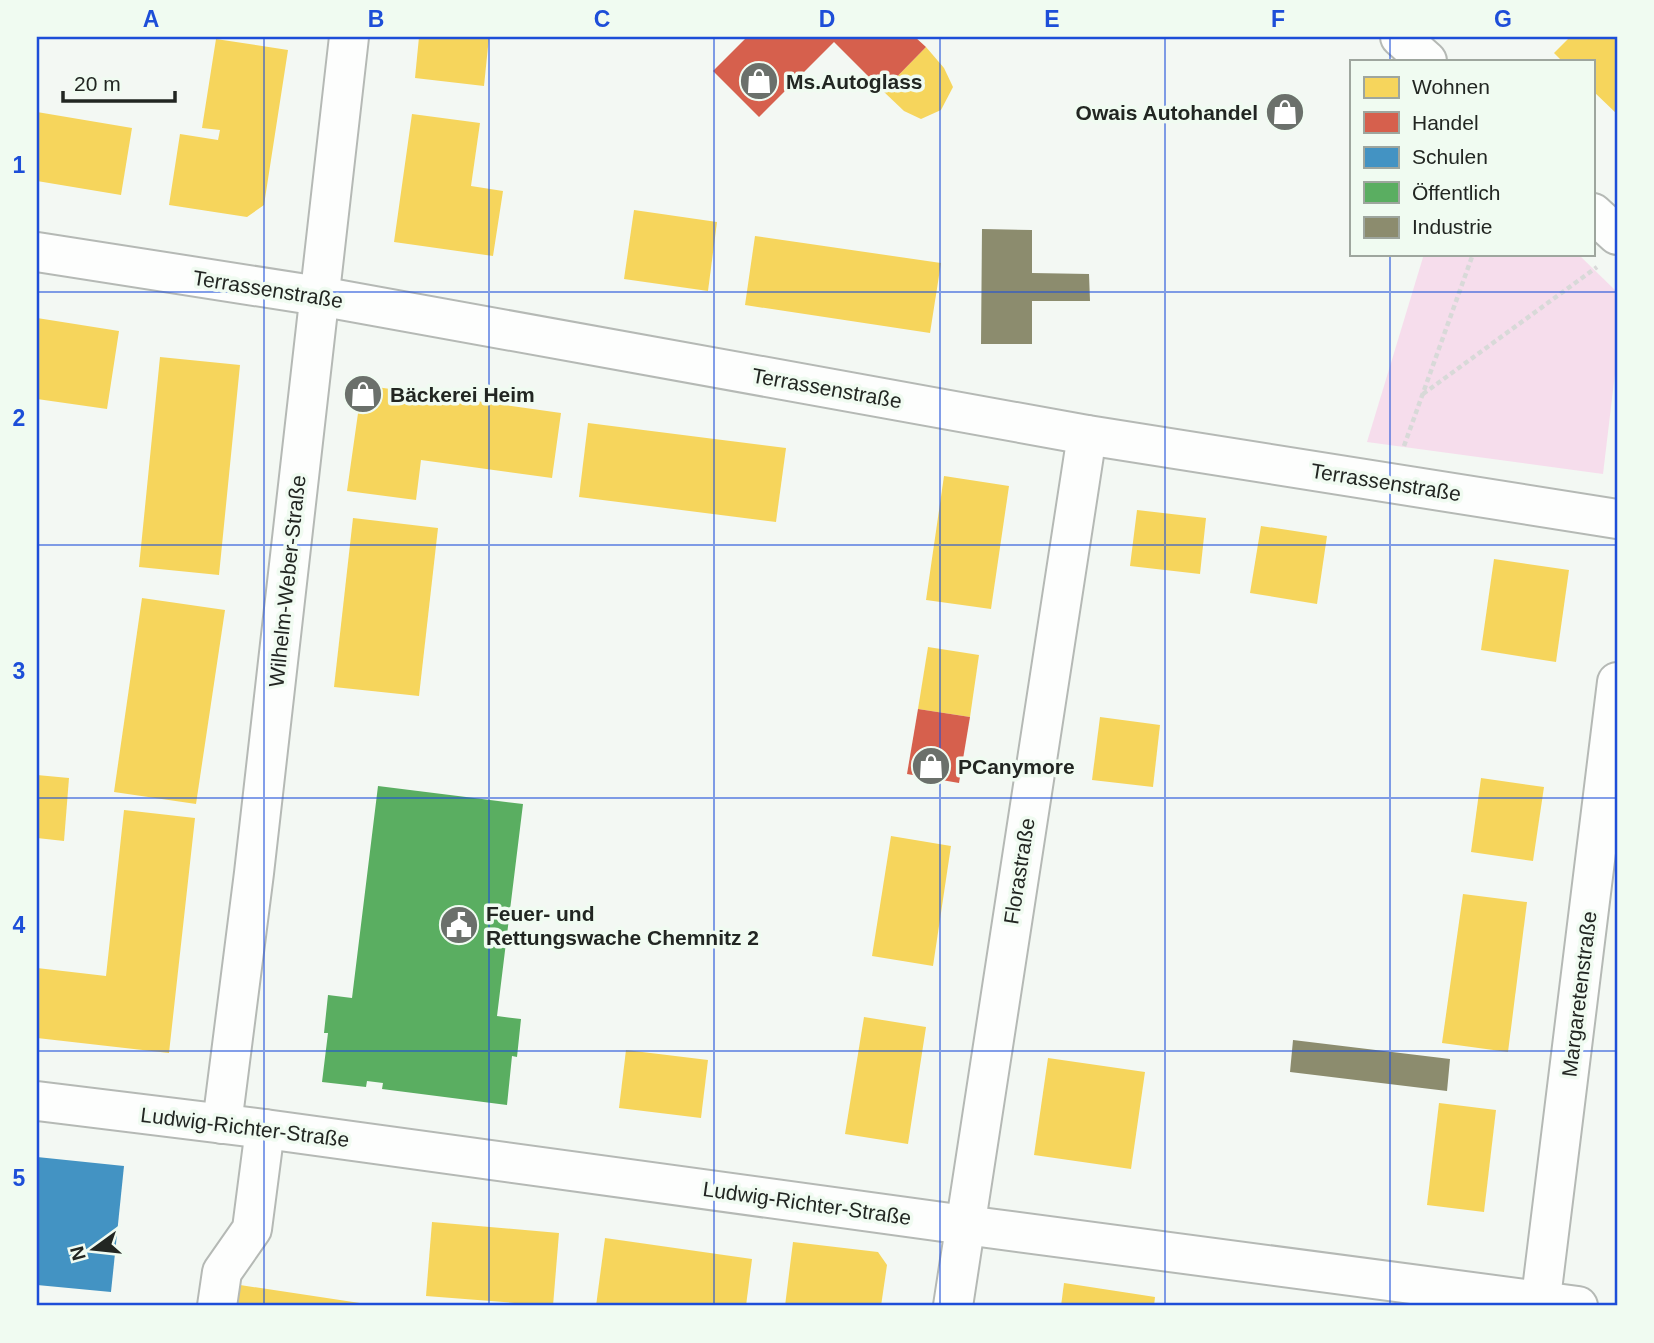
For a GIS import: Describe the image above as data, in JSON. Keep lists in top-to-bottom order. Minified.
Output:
{"streets":{"street":["Terrassenstraße","Wilhelm-Weber-Straße","Florastraße","Margaretenstraße","Ludwig-Richter-Straße"]},"crossings":[["Terrassenstraße","Wilhelm-Weber-Straße"],["Terrassenstraße","Florastraße"],["Wilhelm-Weber-Straße","Ludwig-Richter-Straße"],["Florastraße","Ludwig-Richter-Straße"],["Margaretenstraße","Ludwig-Richter-Straße"]],"places":{"shop":["Ms.Autoglass","Owais Autohandel","Bäckerei Heim","PCanymore"],"public building":["Feuer- und Rettungswache Chemnitz 2"]},"legend":["Wohnen","Handel","Schulen","Öffentlich","Industrie"],"scale_bar":"20 m","north":"left","grid":{"columns":["A","B","C","D","E","F","G"],"rows":["1","2","3","4","5"]}}
